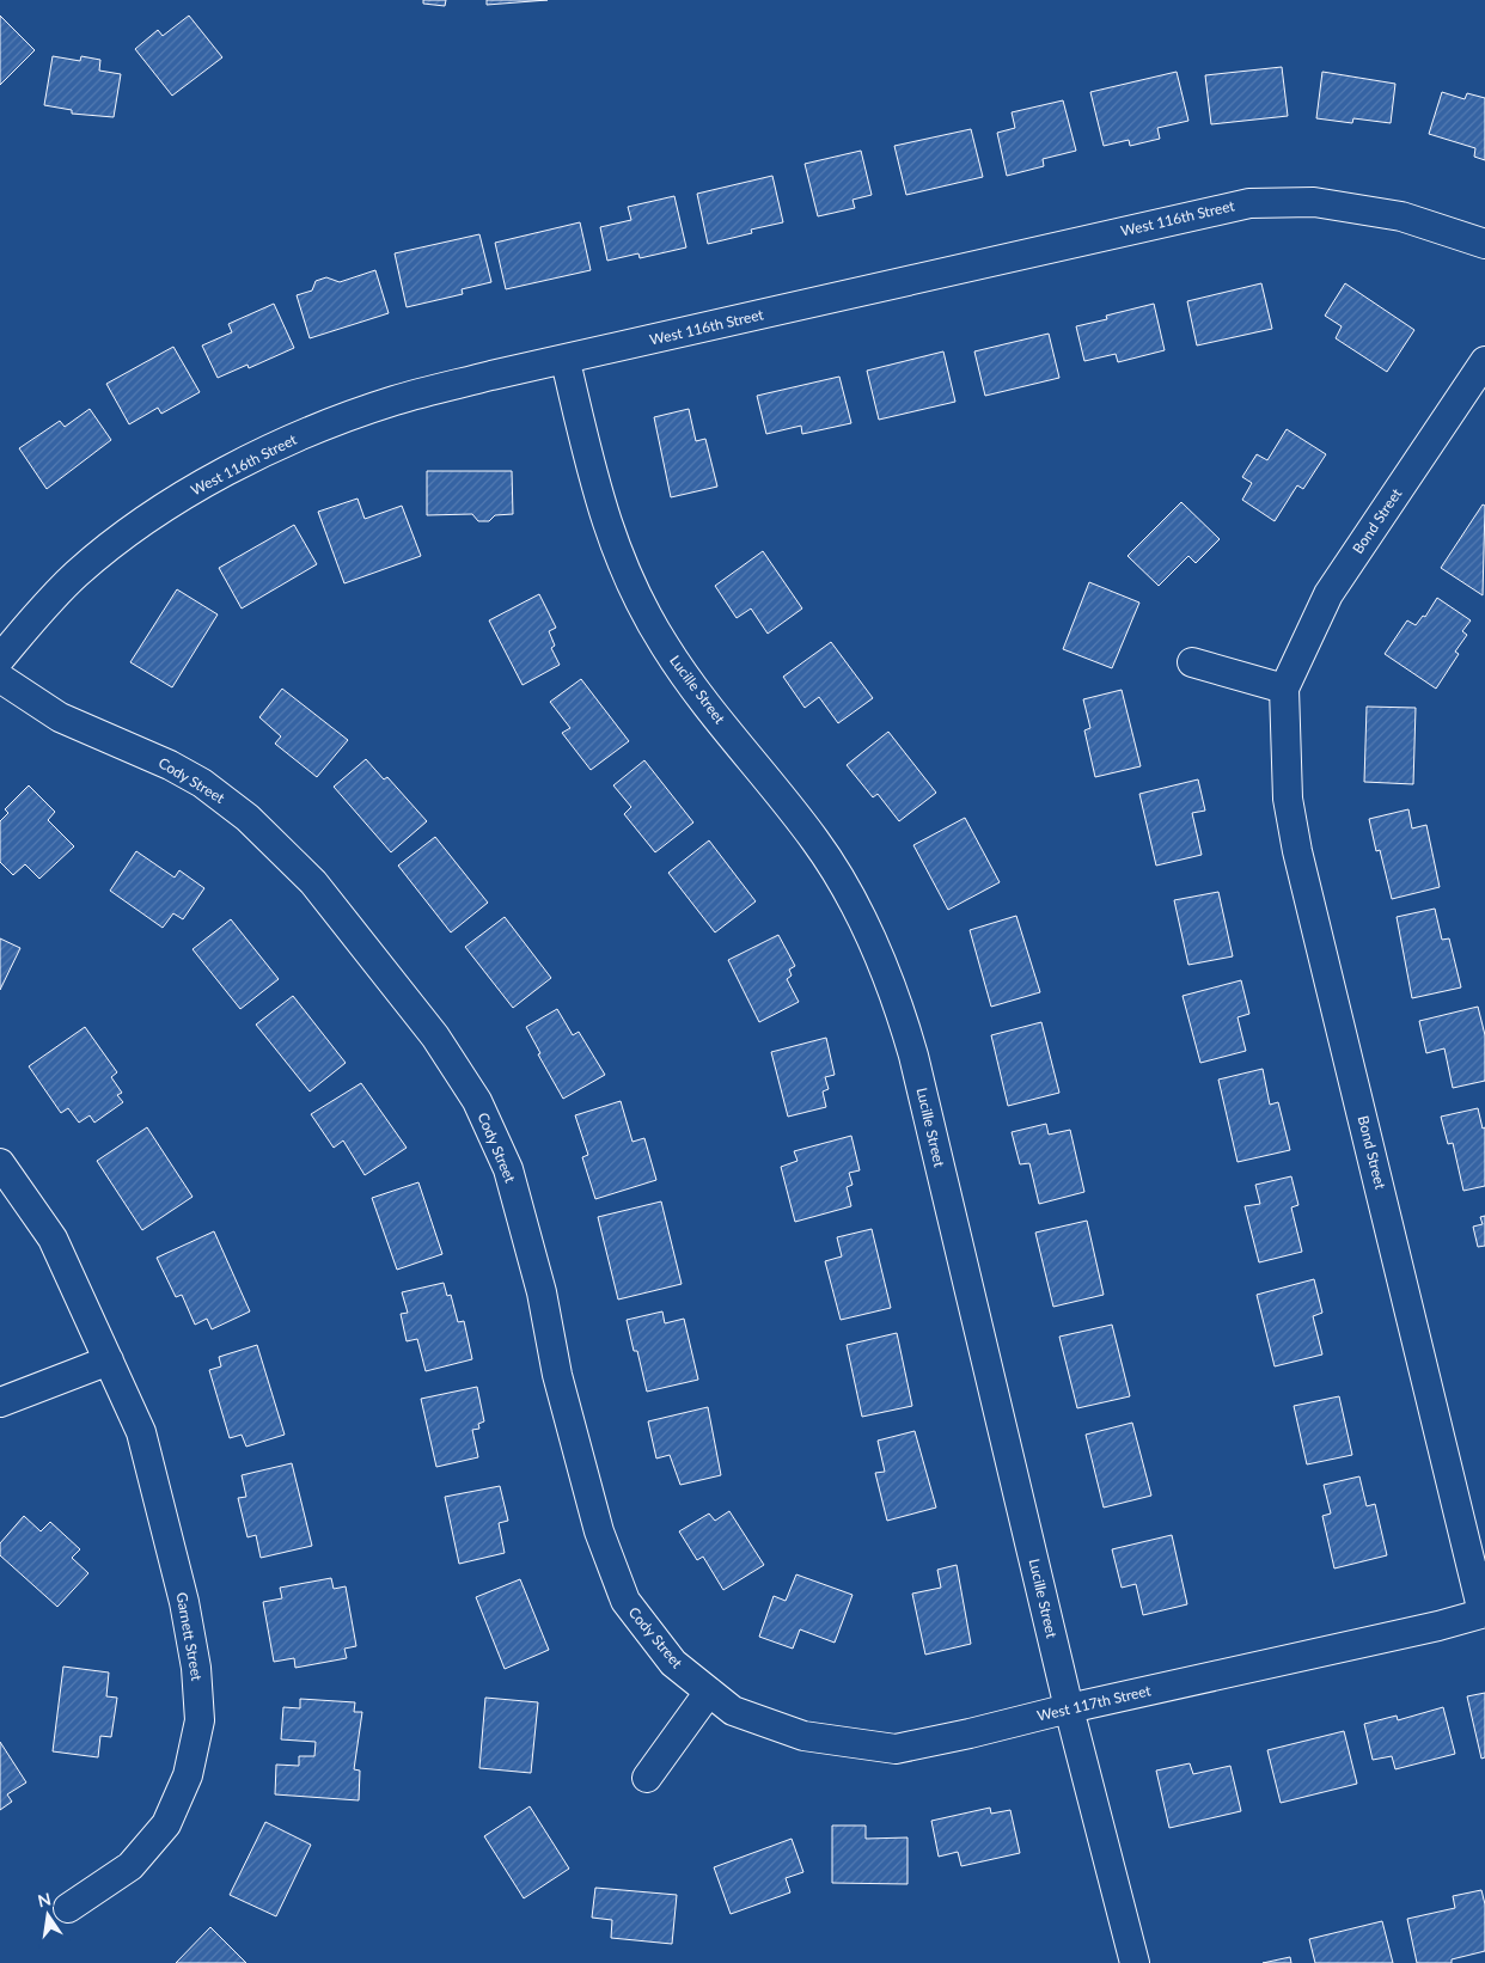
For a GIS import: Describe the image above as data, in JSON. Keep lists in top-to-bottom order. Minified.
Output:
{"streets":{"street":["West 116th Street","Bond Street","Lucille Street","Cody Street","Garnett Street","West 117th Street"]},"crossings":[["West 116th Street","Lucille Street"],["Bond Street","West 117th Street"],["Lucille Street","West 117th Street"],["Cody Street","West 117th Street"]],"north":"top"}
